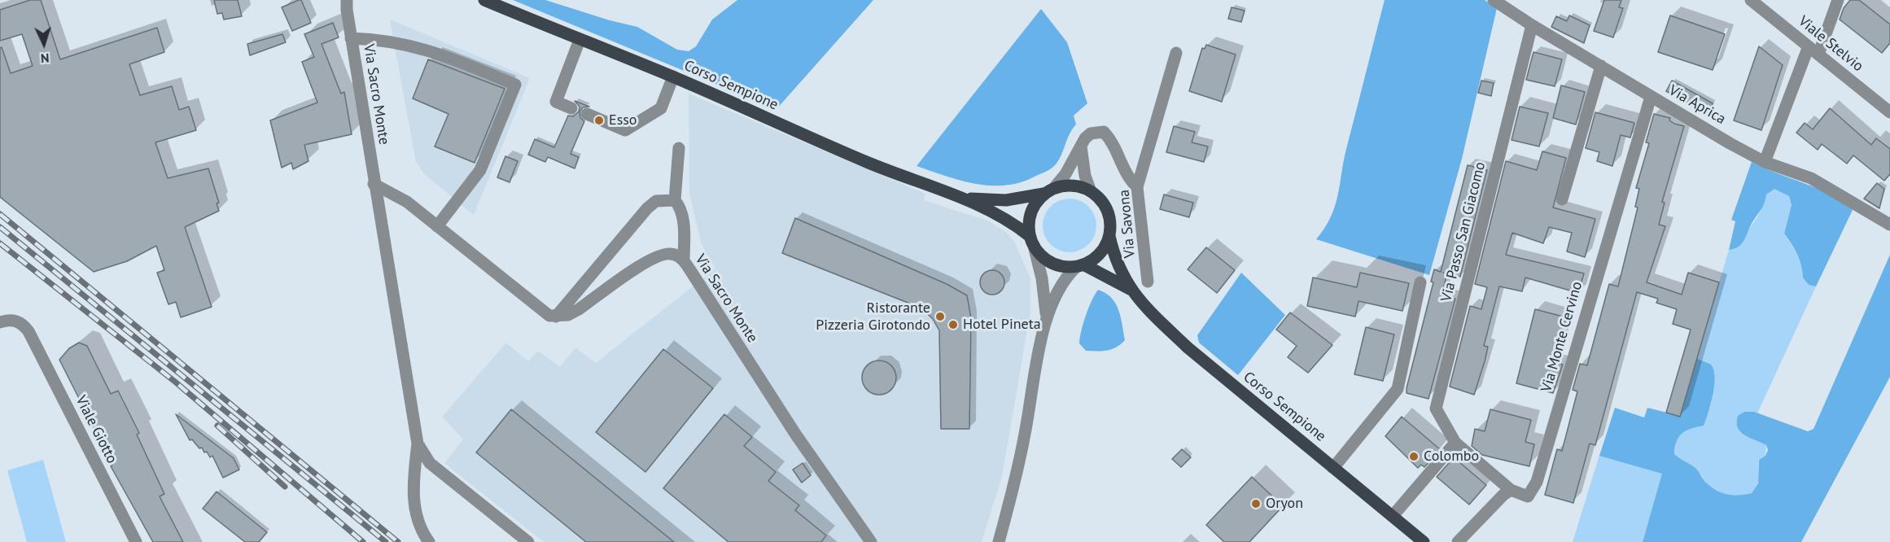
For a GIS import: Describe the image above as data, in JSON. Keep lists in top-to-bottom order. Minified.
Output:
{"streets":{"main road":["Corso Sempione"],"street":["Viale Stelvio","Via Sacro Monte","Via Aprica","Via Savona","Via Passo San Giacomo","Via Monte Cervino","Viale Giotto"]},"crossings":[["Via Aprica","Via Passo San Giacomo"],["Via Aprica","Via Monte Cervino"],["Via Passo San Giacomo","Via Monte Cervino"]],"places":["Esso","Ristorante Pizzeria Girotondo","Hotel Pineta","Colombo","Oryon"],"north":"bottom"}
